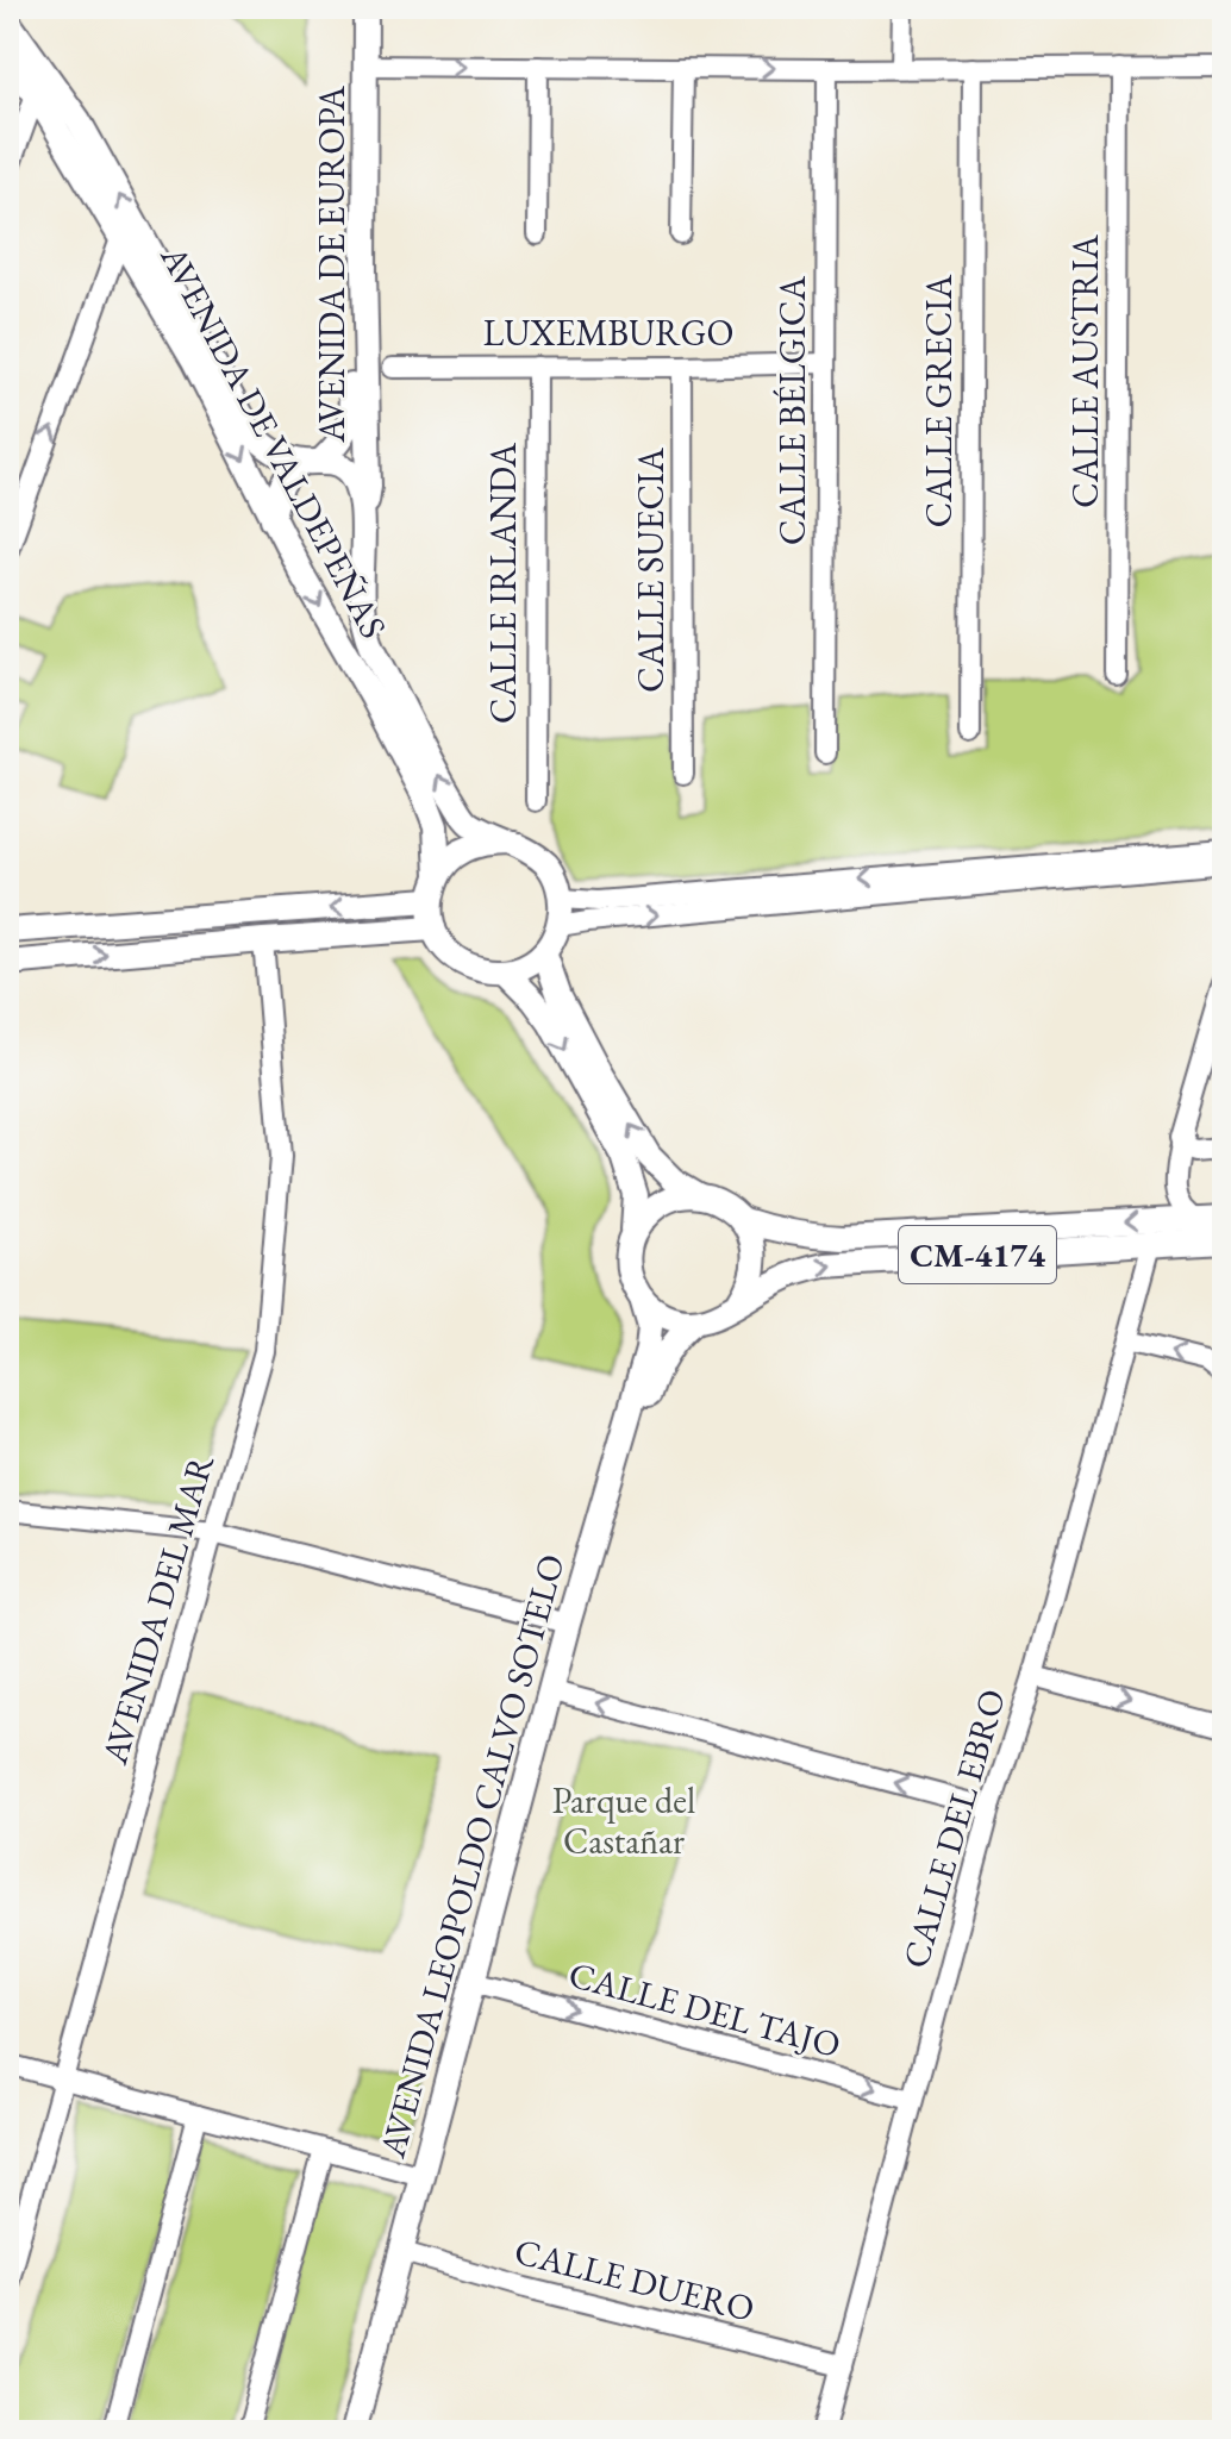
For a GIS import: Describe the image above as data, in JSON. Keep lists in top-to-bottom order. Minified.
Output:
{"streets":{"main road":["AVENIDA DE EUROPA","AVENIDA DE VALDEPEÑAS","CM-4174","AVENIDA LEOPOLDO CALVO SOTELO"],"street":["LUXEMBURGO","CALLE AUSTRIA","CALLE GRECIA","CALLE BÉLGICA","CALLE SUECIA","CALLE IRLANDA","AVENIDA DEL MAR","CALLE DEL EBRO","CALLE DEL TAJO","CALLE DUERO"]},"crossings":[["AVENIDA DE EUROPA","AVENIDA DE VALDEPEÑAS"],["LUXEMBURGO","CALLE BÉLGICA"],["LUXEMBURGO","CALLE SUECIA"],["LUXEMBURGO","CALLE IRLANDA"],["CM-4174","CALLE DEL EBRO"],["CM-4174","AVENIDA LEOPOLDO CALVO SOTELO"],["CALLE DEL EBRO","CALLE DEL TAJO"],["CALLE DEL EBRO","CALLE DUERO"],["AVENIDA LEOPOLDO CALVO SOTELO","CALLE DEL TAJO"],["AVENIDA LEOPOLDO CALVO SOTELO","CALLE DUERO"]],"one_way":["CALLE DEL TAJO"],"parks":["Parque del Castañar"]}
